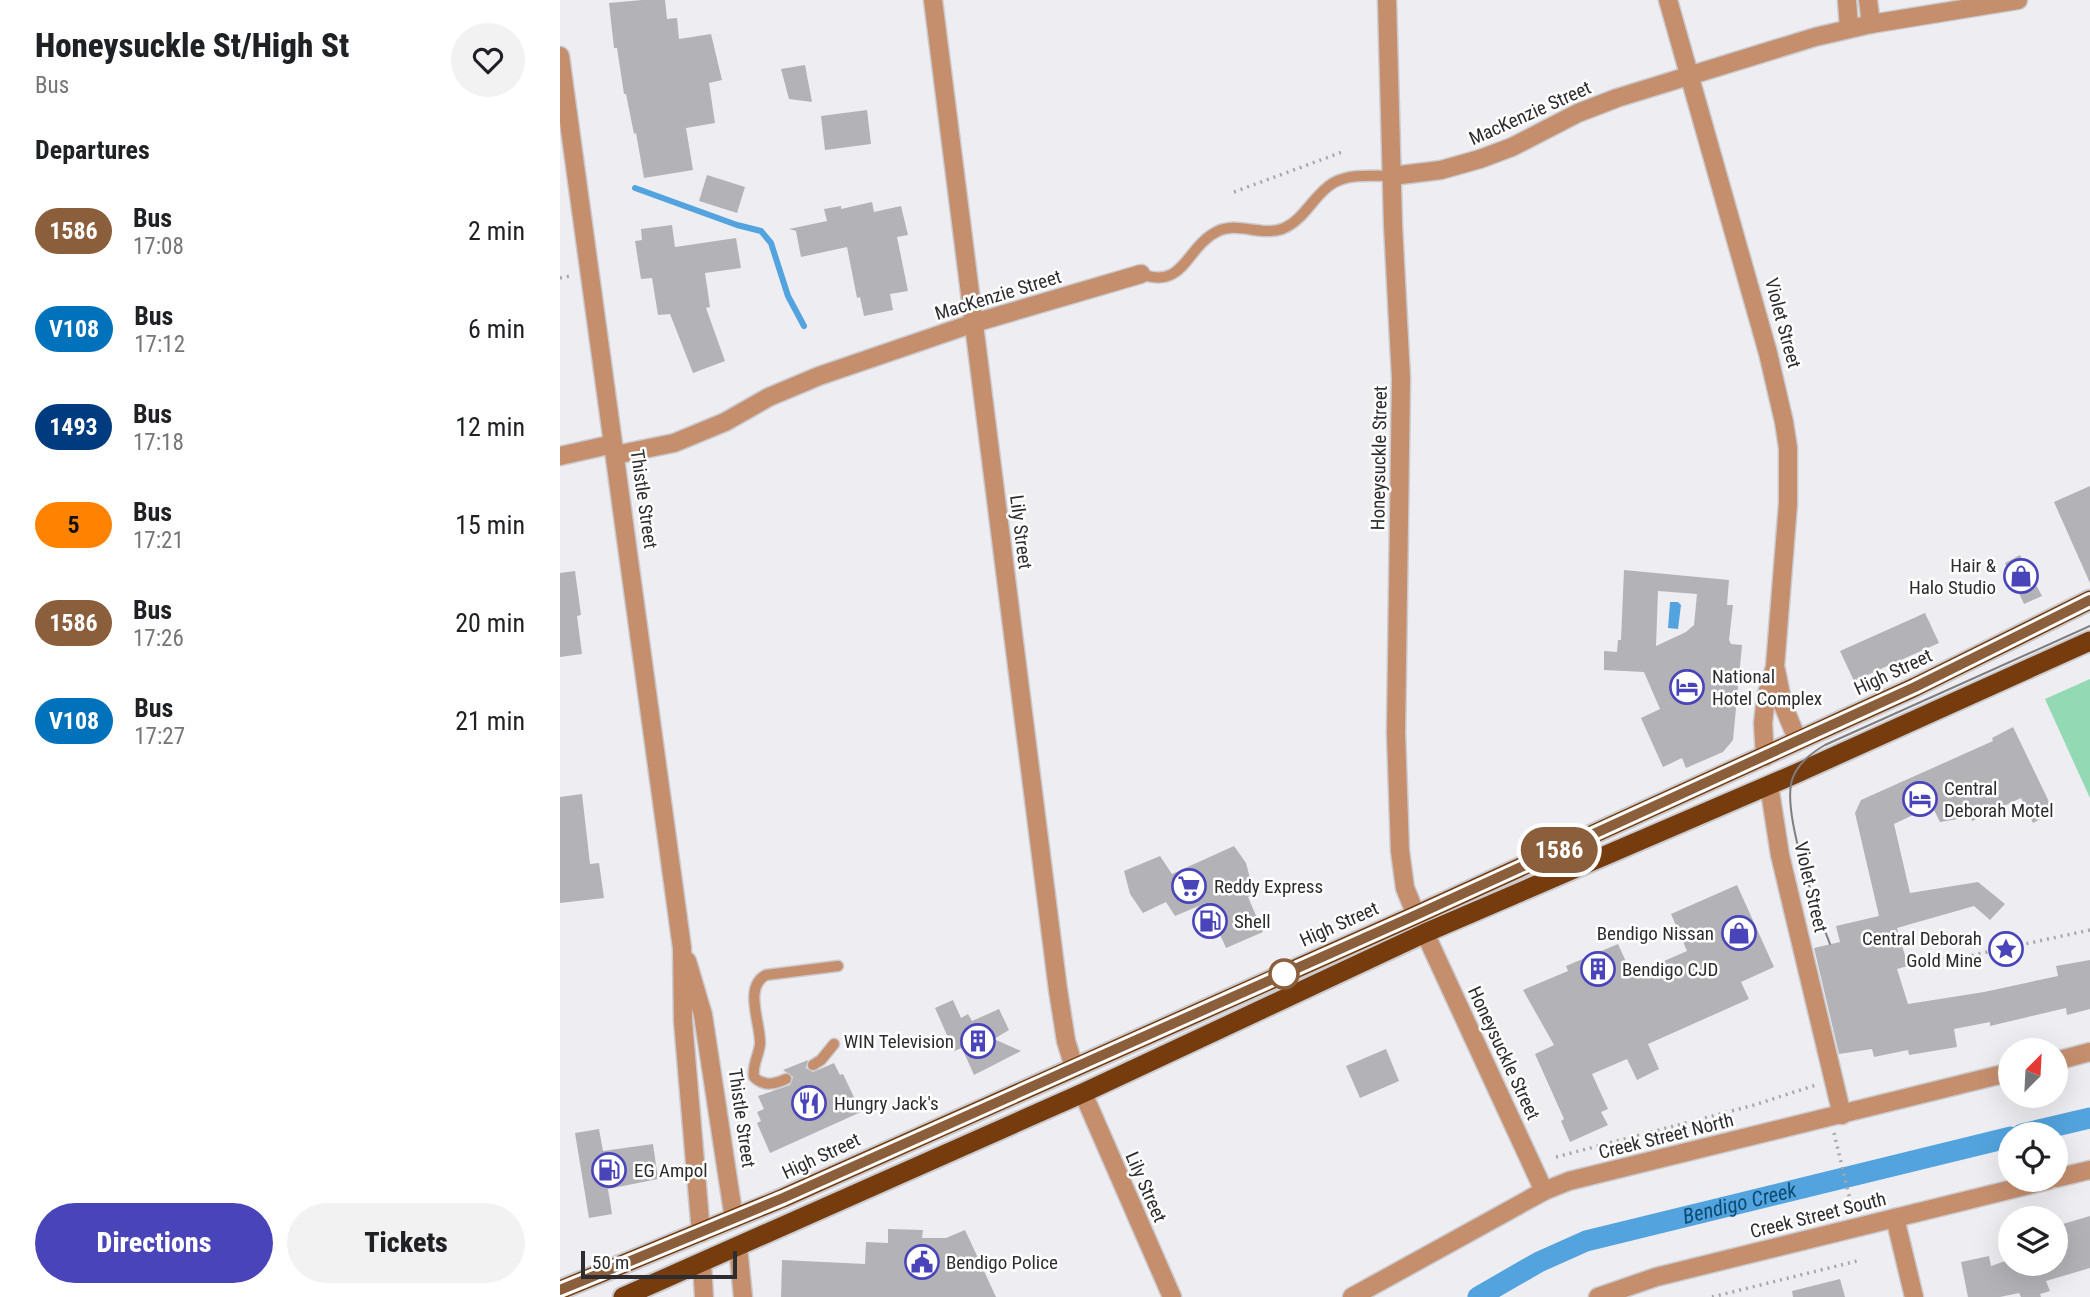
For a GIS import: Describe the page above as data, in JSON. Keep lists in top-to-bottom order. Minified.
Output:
{"streets":{"highway":["Violet Street","Thistle Street","High Street"],"street":["MacKenzie Street","Honeysuckle Street","Lily Street","Creek Street North","Creek Street South"]},"crossings":[["MacKenzie Street","Violet Street"],["MacKenzie Street","Honeysuckle Street"],["MacKenzie Street","Thistle Street"],["MacKenzie Street","Lily Street"],["Violet Street","High Street"],["Violet Street","Creek Street North"],["Honeysuckle Street","High Street"],["Honeysuckle Street","Creek Street North"],["Thistle Street","High Street"],["Lily Street","High Street"]],"water":["Bendigo Creek"],"places":{"shop":["Hair & Halo Studio","Bendigo Nissan"],"hotel":["National Hotel Complex","Central Deborah Motel"],"supermarket":["Reddy Express"],"fuel station":["Shell","EG Ampol"],"place":["Central Deborah Gold Mine"],"building":["Bendigo CJD","WIN Television"],"restaurant":["Hungry Jack's"],"public building":["Bendigo Police"]},"lines":["bus line 1586"],"scale_bar":"50 m","north":"top right","page":{"heading":[["Honeysuckle St/High St","Bus"],"Departures"],"on_map":"1586","list":[{"mark":"1586","name":"Bus","note":"17:08","value":"2 min"},{"mark":"V108","name":"Bus","note":"17:12","value":"6 min"},{"mark":"1493","name":"Bus","note":"17:18","value":"12 min"},{"mark":"5","name":"Bus","note":"17:21","value":"15 min"},{"mark":"1586","name":"Bus","note":"17:26","value":"20 min"},{"mark":"V108","name":"Bus","note":"17:27","value":"21 min"}],"buttons":["Directions","Tickets"],"scale":"50 m"}}
